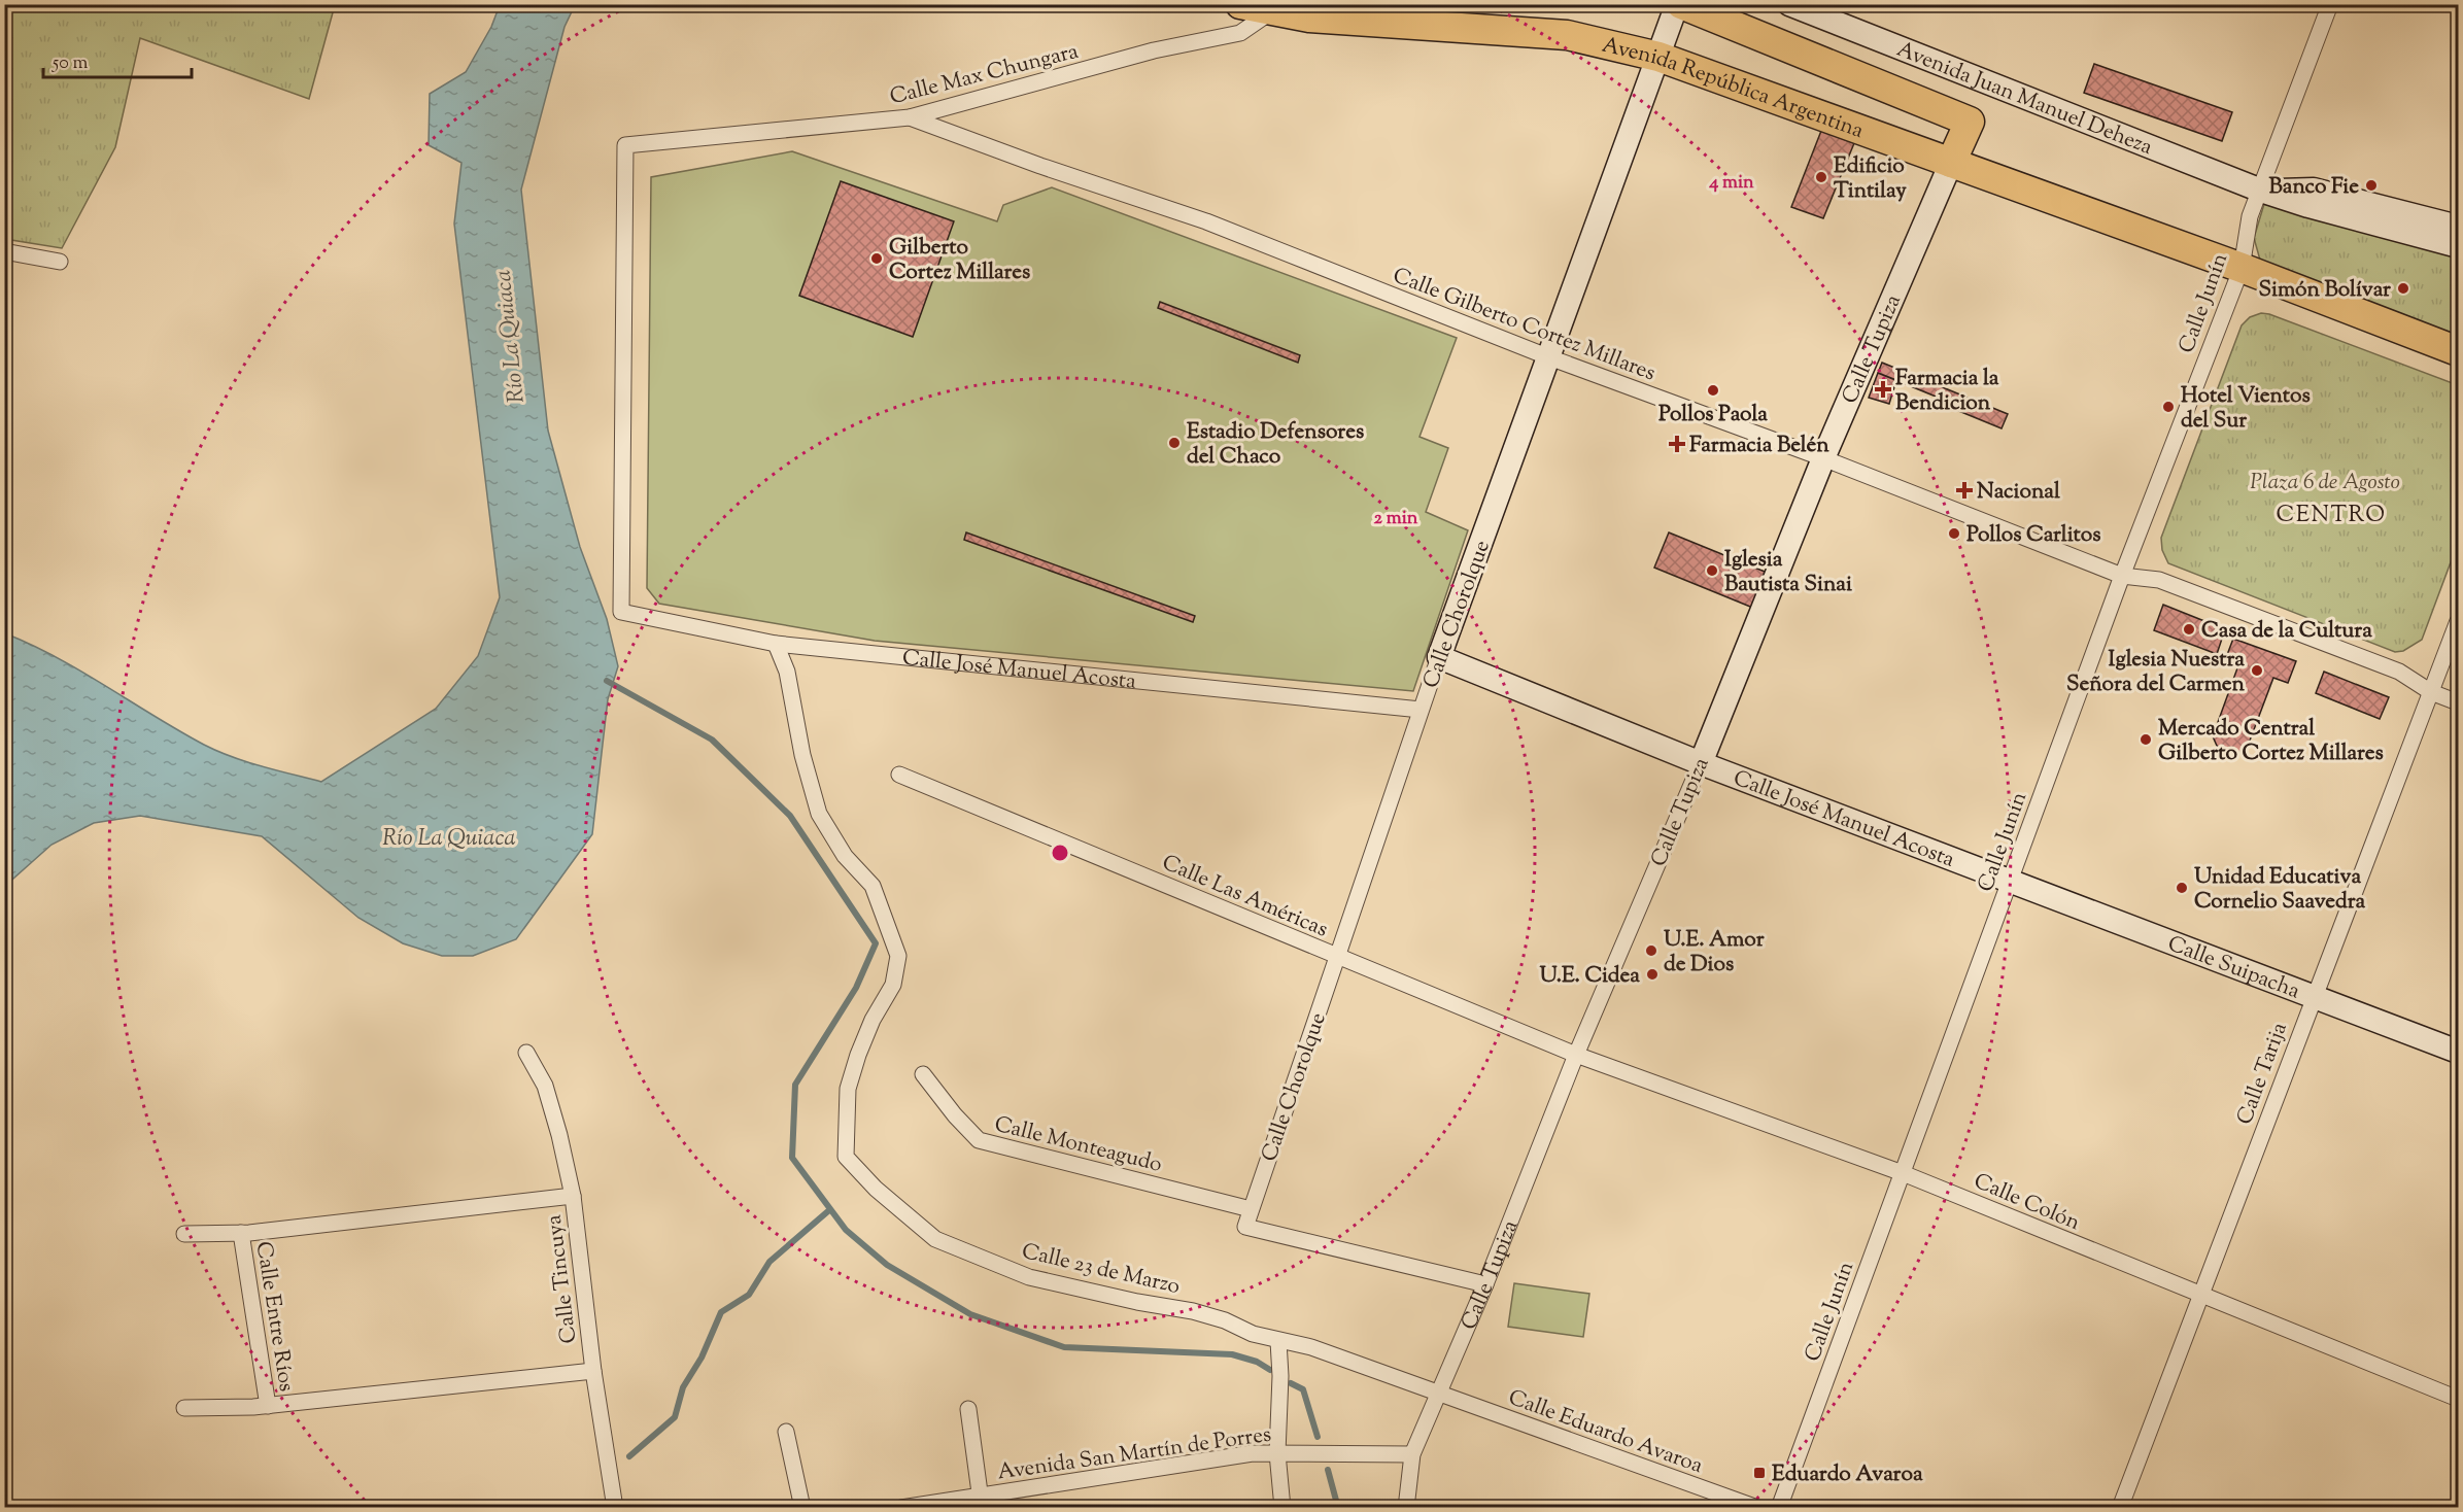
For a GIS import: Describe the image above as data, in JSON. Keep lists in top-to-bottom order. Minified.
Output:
{"streets":{"highway":["Avenida República Argentina","Calle Tupiza"],"street":["Calle Max Chungara","Avenida Juan Manuel Deheza","Calle Junín","Calle Gilberto Cortez Millares","Calle Chorolque","Calle José Manuel Acosta","Calle Las Américas","Calle Suipacha","Calle Tarija","Calle Monteagudo","Calle Colón","Calle 23 de Marzo","Calle Tincuya","Calle Entre Ríos","Calle Eduardo Avaroa","Avenida San Martín de Porres"]},"crossings":[["Calle Max Chungara","Avenida República Argentina"],["Calle Max Chungara","Calle Gilberto Cortez Millares"],["Calle Max Chungara","Calle José Manuel Acosta"],["Avenida República Argentina","Calle Junín"],["Avenida República Argentina","Calle Tupiza"],["Avenida República Argentina","Calle Chorolque"],["Avenida Juan Manuel Deheza","Calle Junín"],["Calle Junín","Calle Gilberto Cortez Millares"],["Calle Junín","Calle José Manuel Acosta"],["Calle Junín","Calle Suipacha"],["Calle Junín","Calle Colón"],["Calle Gilberto Cortez Millares","Calle Tupiza"],["Calle Gilberto Cortez Millares","Calle Chorolque"],["Calle Gilberto Cortez Millares","Calle Tarija"],["Calle Tupiza","Calle Chorolque"],["Calle Tupiza","Calle José Manuel Acosta"],["Calle Tupiza","Calle Las Américas"],["Calle Tupiza","Calle Colón"],["Calle Tupiza","Calle 23 de Marzo"],["Calle Tupiza","Calle Eduardo Avaroa"],["Calle Tupiza","Avenida San Martín de Porres"],["Calle Chorolque","Calle José Manuel Acosta"],["Calle Chorolque","Calle Las Américas"],["Calle Chorolque","Calle Monteagudo"],["Calle José Manuel Acosta","Calle Suipacha"],["Calle José Manuel Acosta","Calle 23 de Marzo"],["Calle Las Américas","Calle Colón"],["Calle Suipacha","Calle Tarija"],["Calle Tarija","Calle Colón"],["Calle 23 de Marzo","Calle Eduardo Avaroa"]],"districts":["CENTRO"],"water":["Río La Quiaca"],"parks":["Plaza 6 de Agosto"],"places":{"other":["Edificio Tintilay","Banco Fie","Gilberto Cortez Millares","Simón Bolívar","Pollos Paola","Hotel Vientos del Sur","Estadio Defensores del Chaco","Pollos Carlitos","Iglesia Bautista Sinai","Casa de la Cultura","Iglesia Nuestra Señora del Carmen","Mercado Central Gilberto Cortez Millares","Unidad Educativa Cornelio Saavedra","U.E. Amor de Dios","U.E. Cidea"],"health":["Farmacia la Bendicion","Farmacia Belén","Nacional"],"transit":["Eduardo Avaroa"]},"scale_bar":"50 m","rings":["4 min","2 min"]}
